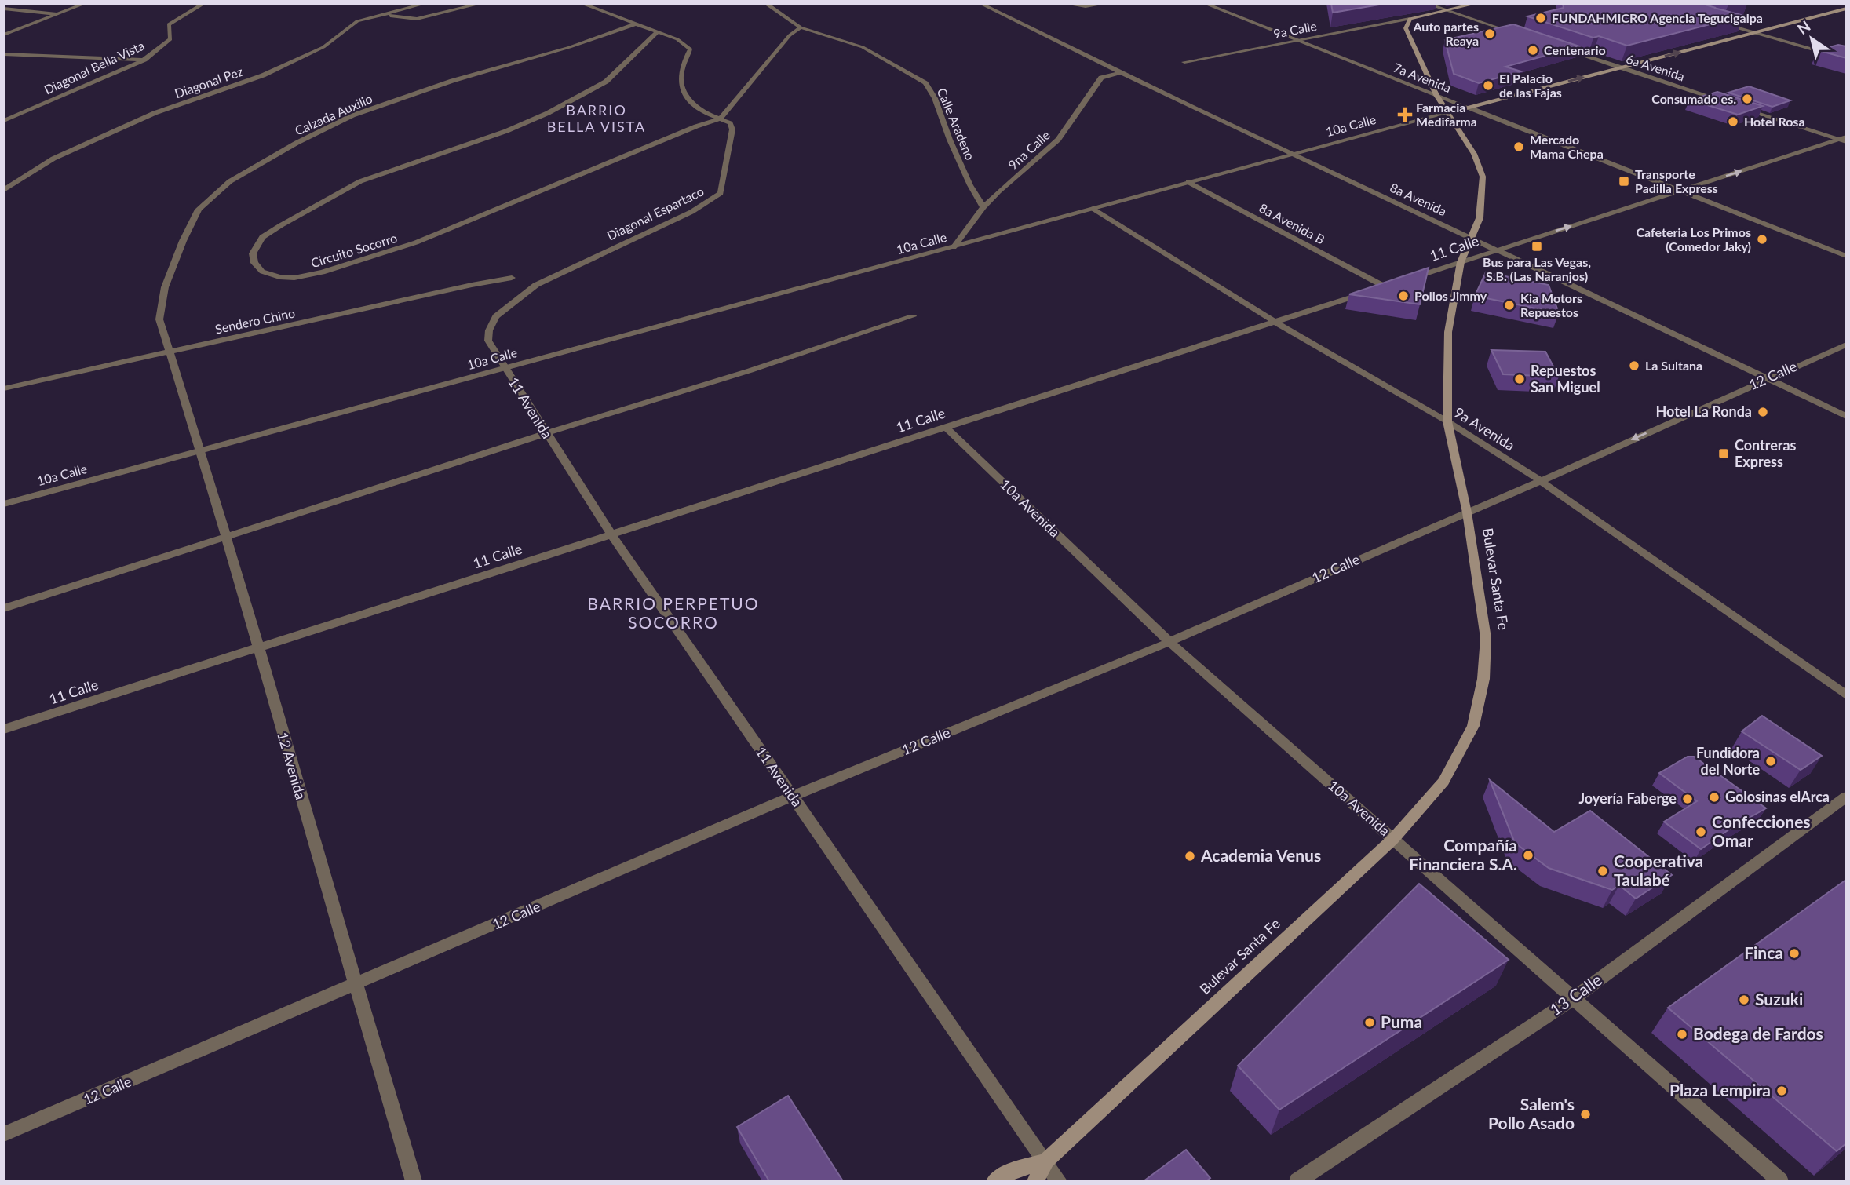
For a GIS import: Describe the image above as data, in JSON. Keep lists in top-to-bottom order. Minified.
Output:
{"streets":{"main road":["10a Calle","Bulevar Santa Fe"],"street":["9a Calle","Diagonal Bella Vista","6a Avenida","7a Avenida","Diagonal Pez","Calzada Auxilio","Calle Aradeno","9na Calle","8a Avenida","Diagonal Espartaco","8a Avenida B","11 Calle","Circuito Socorro","Sendero Chino","12 Calle","11 Avenida","9a Avenida","10a Avenida","12 Avenida","13 Calle"]},"crossings":[["9a Calle","7a Avenida"],["9a Calle","Bulevar Santa Fe"],["6a Avenida","10a Calle"],["7a Avenida","10a Calle"],["7a Avenida","11 Calle"],["7a Avenida","Bulevar Santa Fe"],["Calzada Auxilio","Sendero Chino"],["Calzada Auxilio","12 Avenida"],["Calle Aradeno","9na Calle"],["10a Calle","9na Calle"],["10a Calle","8a Avenida"],["10a Calle","Diagonal Espartaco"],["10a Calle","8a Avenida B"],["10a Calle","11 Avenida"],["10a Calle","9a Avenida"],["10a Calle","Bulevar Santa Fe"],["10a Calle","12 Avenida"],["9na Calle","8a Avenida"],["8a Avenida","11 Calle"],["8a Avenida","12 Calle"],["8a Avenida","Bulevar Santa Fe"],["Diagonal Espartaco","Circuito Socorro"],["Diagonal Espartaco","11 Avenida"],["8a Avenida B","11 Calle"],["11 Calle","11 Avenida"],["11 Calle","9a Avenida"],["11 Calle","10a Avenida"],["11 Calle","Bulevar Santa Fe"],["11 Calle","12 Avenida"],["Sendero Chino","12 Avenida"],["12 Calle","11 Avenida"],["12 Calle","9a Avenida"],["12 Calle","10a Avenida"],["12 Calle","Bulevar Santa Fe"],["12 Calle","12 Avenida"],["11 Avenida","Bulevar Santa Fe"],["9a Avenida","Bulevar Santa Fe"],["10a Avenida","Bulevar Santa Fe"],["10a Avenida","13 Calle"]],"districts":["BARRIO BELLA VISTA","BARRIO PERPETUO SOCORRO"],"places":{"other":["FUNDAHMICRO Agencia Tegucigalpa","Auto partes Reaya","Centenario","El Palacio de las Fajas","Consumado es.","Hotel Rosa","Mercado Mama Chepa","Cafeteria Los Primos (Comedor Jaky)","Pollos Jimmy","Kia Motors Repuestos","La Sultana","Repuestos San Miguel","Hotel La Ronda","Fundidora del Norte","Golosinas elArca","Joyería Faberge","Confecciones Omar","Compañía Financiera S.A.","Academia Venus","Cooperativa Taulabé","Finca","Suzuki","Puma","Bodega de Fardos","Plaza Lempira","Salem's Pollo Asado"],"health":["Farmacia Medifarma"],"transit":["Transporte Padilla Express","Bus para Las Vegas, S.B. (Las Naranjos)","Contreras Express"]},"north":"top left"}
